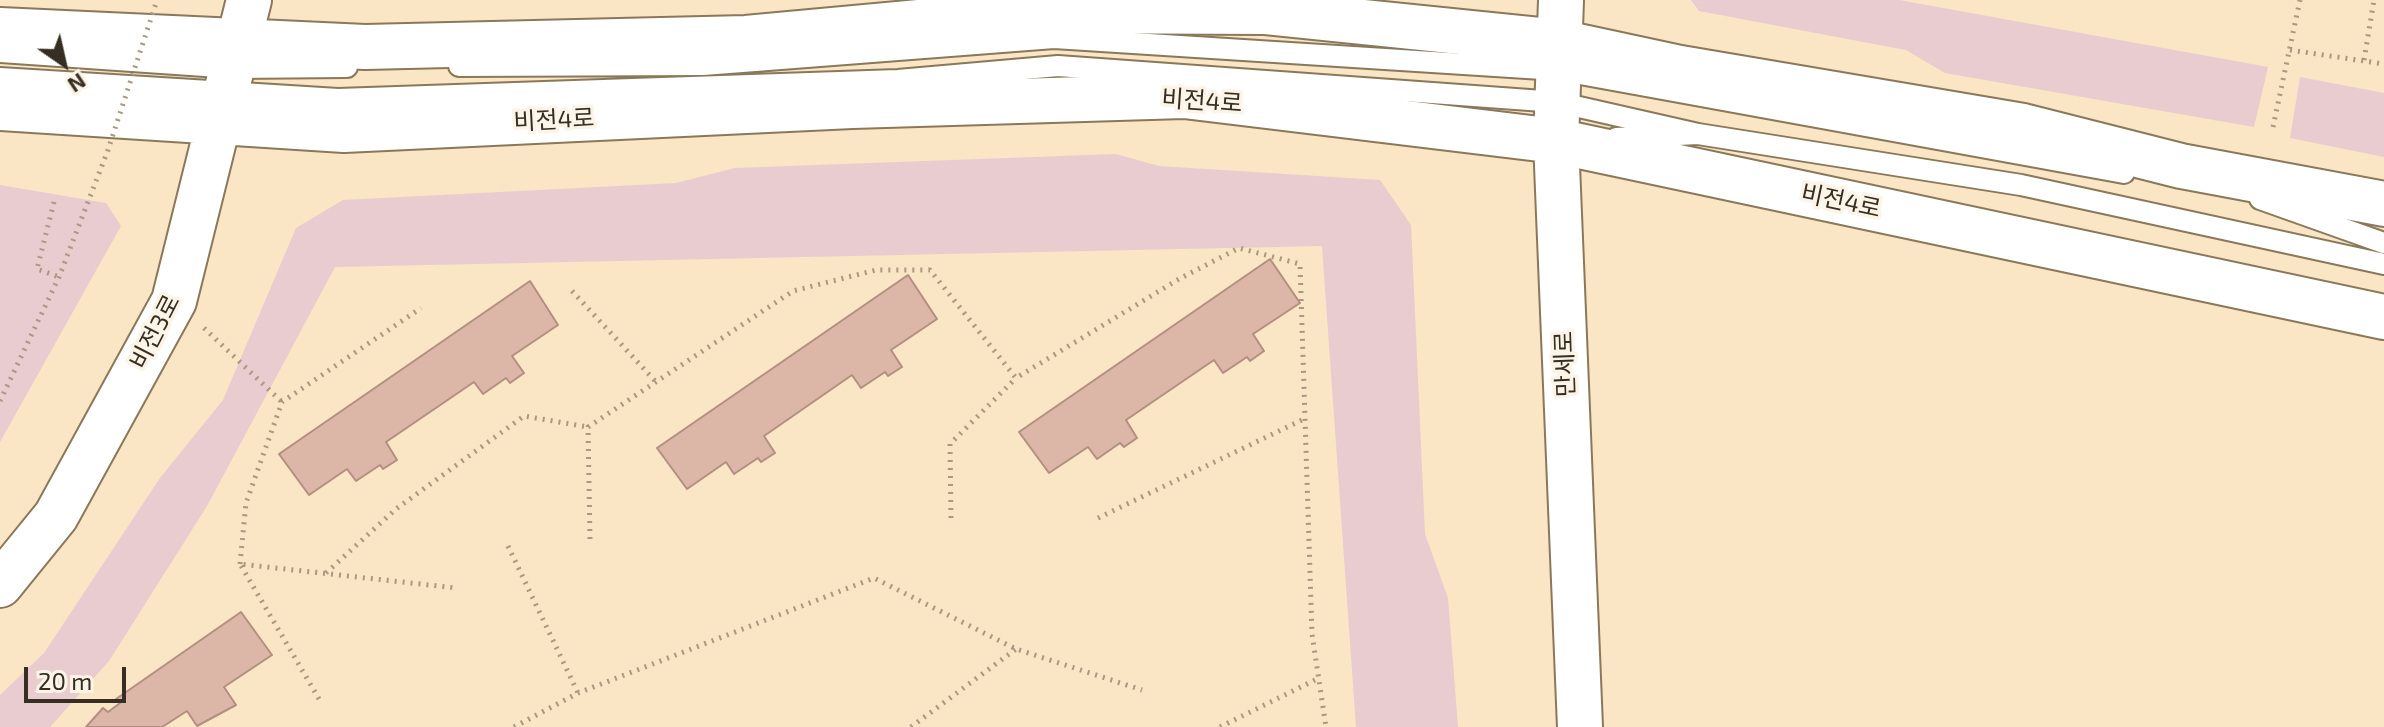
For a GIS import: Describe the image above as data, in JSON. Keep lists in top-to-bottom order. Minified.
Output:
{"streets":{"main road":["비전4로","비전3로","만세로"]},"crossings":[["비전4로","비전3로"],["비전4로","만세로"]],"scale_bar":"20 m","north":"bottom right"}
